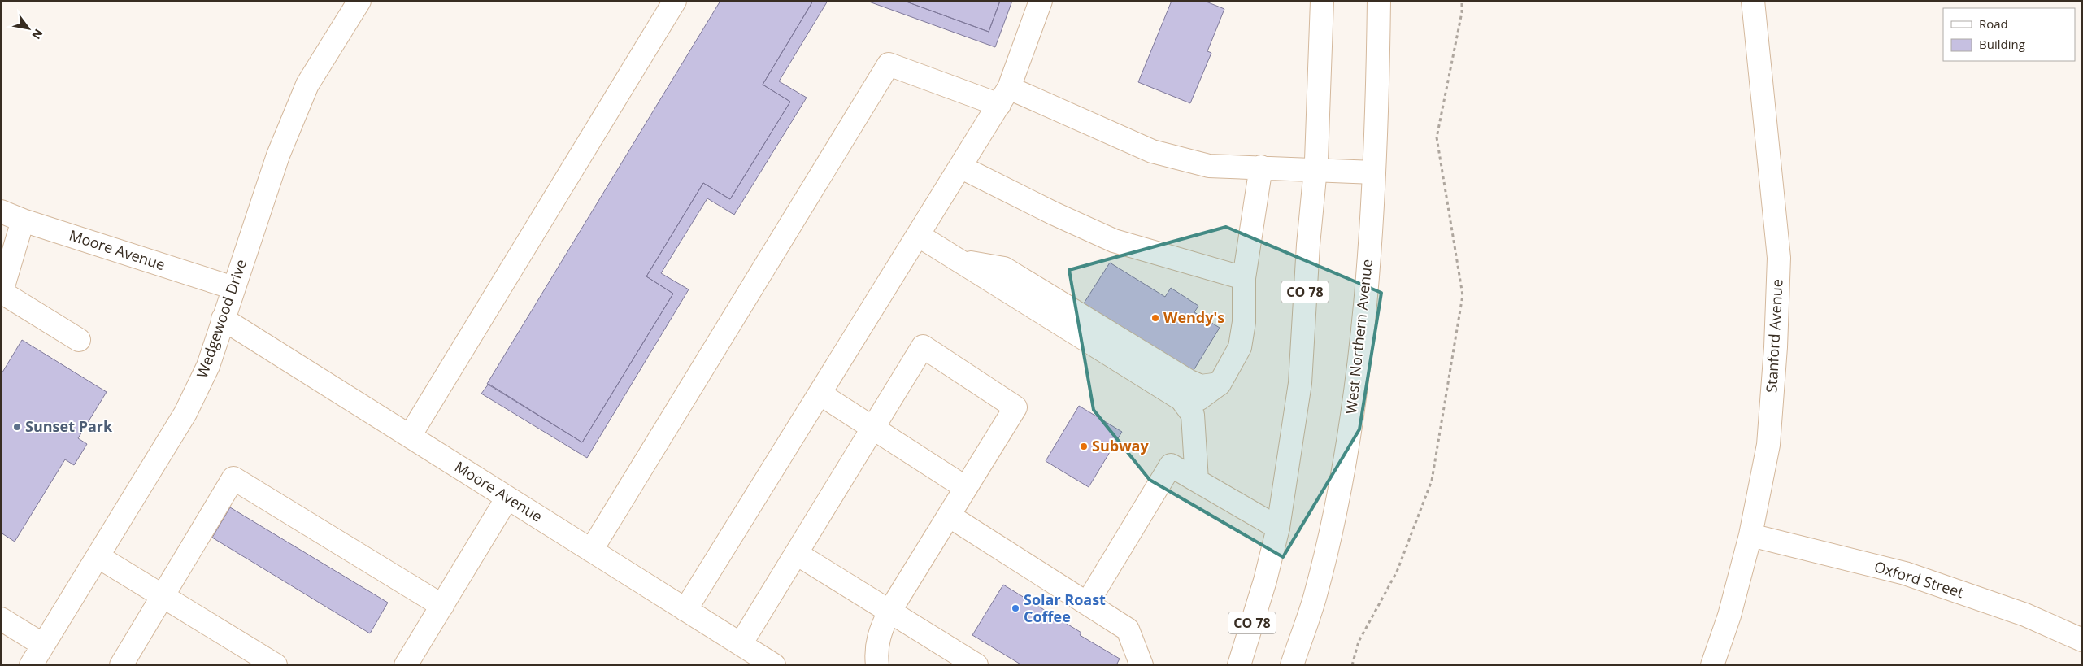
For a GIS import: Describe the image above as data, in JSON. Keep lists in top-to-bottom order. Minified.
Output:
{"streets":{"street":["Moore Avenue","CO 78","Wedgewood Drive","Stanford Avenue","West Northern Avenue","Oxford Street"]},"crossings":[["Moore Avenue","Wedgewood Drive"],["Stanford Avenue","Oxford Street"]],"places":["Wendy's","Sunset Park","Subway","Solar Roast Coffee"],"legend":["Road","Building"],"north":"bottom right"}
